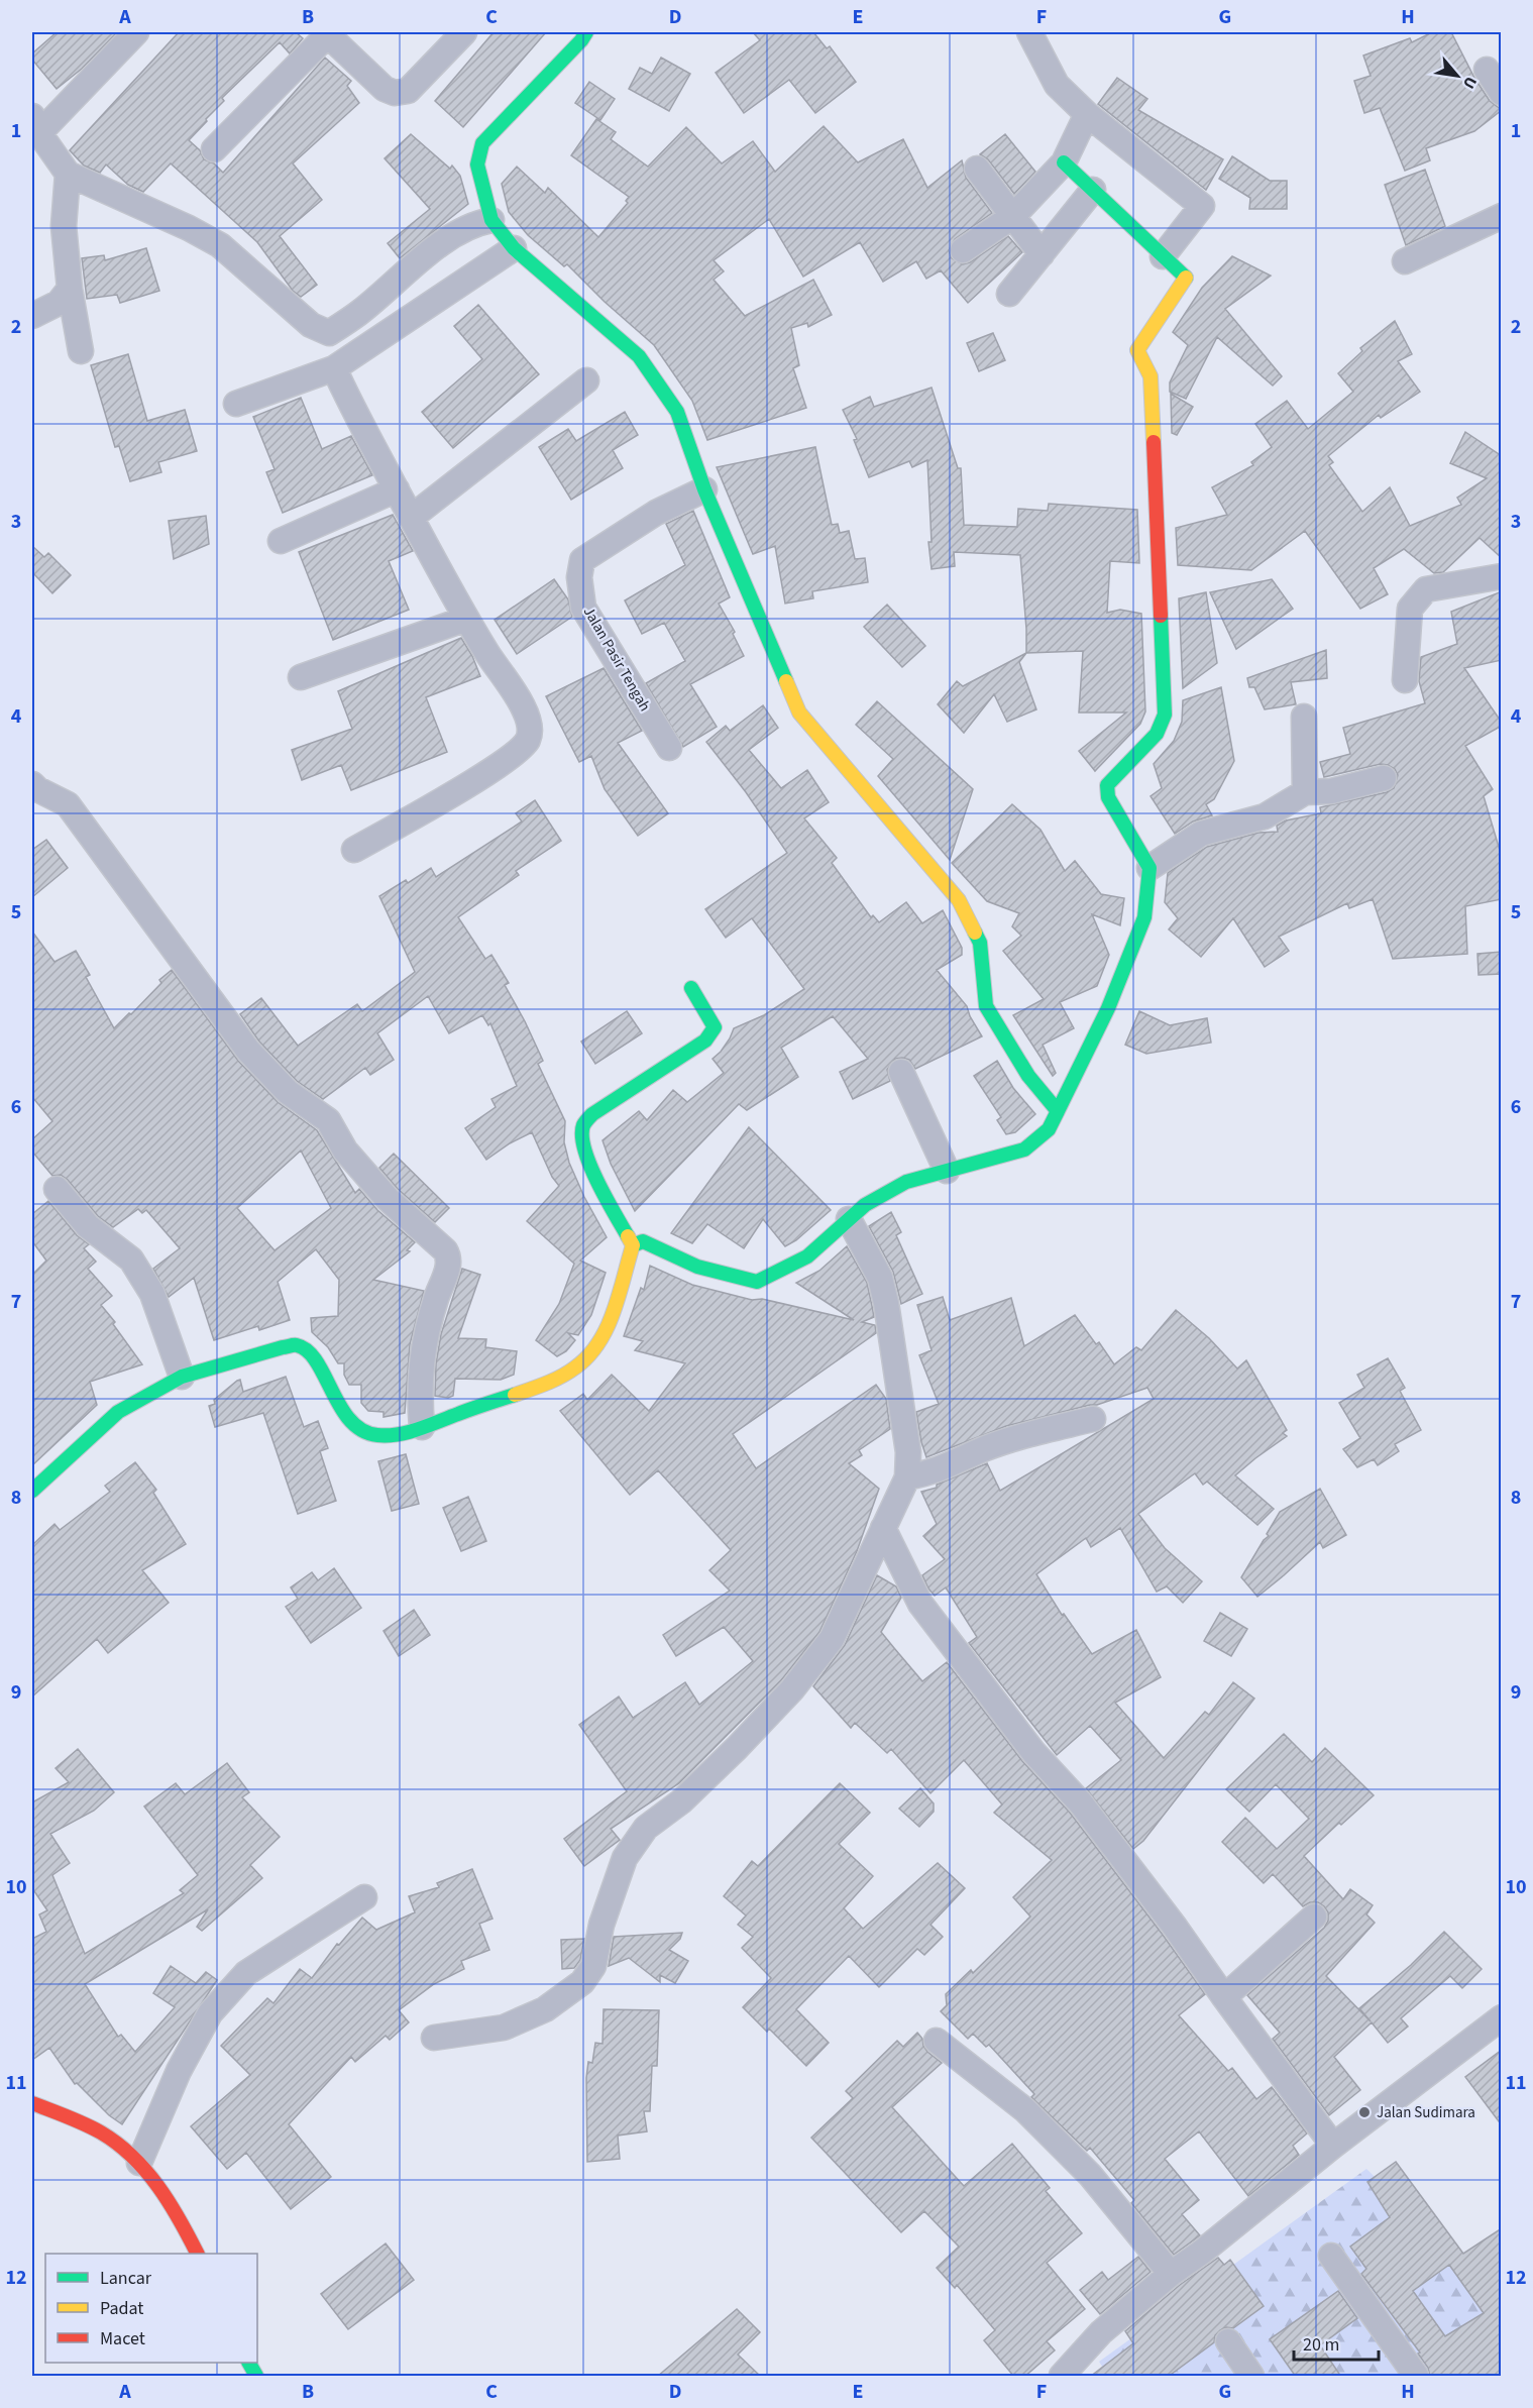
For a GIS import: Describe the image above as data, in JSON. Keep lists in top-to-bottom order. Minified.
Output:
{"streets":{"street":["Jalan Pasir Tengah"]},"places":["Jalan Sudimara"],"legend":["Lancar","Padat","Macet"],"scale_bar":"20 m","north":"bottom right","grid":{"columns":["A","B","C","D","E","F","G","H"],"rows":["1","2","3","4","5","6","7","8","9","10","11","12"]}}
